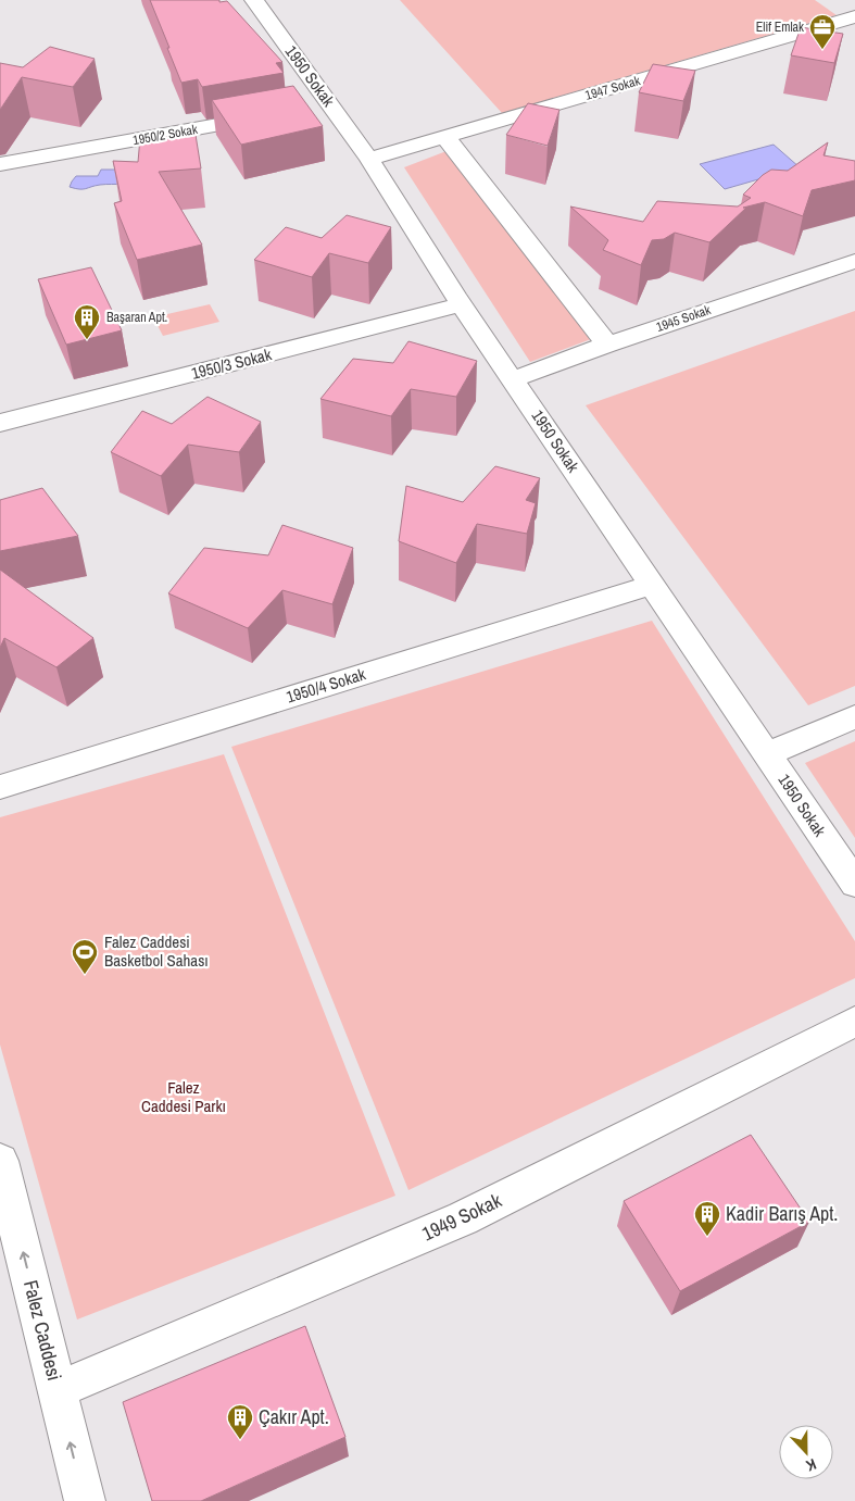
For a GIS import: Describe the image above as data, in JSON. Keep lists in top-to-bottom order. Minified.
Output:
{"streets":{"street":["1950 Sokak","1947 Sokak","1950/2 Sokak","1945 Sokak","1950/3 Sokak","1950/4 Sokak","1949 Sokak","Falez Caddesi"]},"crossings":[["1950 Sokak","1947 Sokak"],["1950 Sokak","1945 Sokak"],["1950 Sokak","1950/3 Sokak"],["1950 Sokak","1950/4 Sokak"],["1949 Sokak","Falez Caddesi"]],"one_way":["Falez Caddesi"],"parks":["Falez Caddesi Parkı"],"places":{"office":["Elif Emlak"],"building":["Başaran Apt.","Kadir Barış Apt.","Çakır Apt."],"sports":["Falez Caddesi Basketbol Sahası"]},"north":"bottom"}
